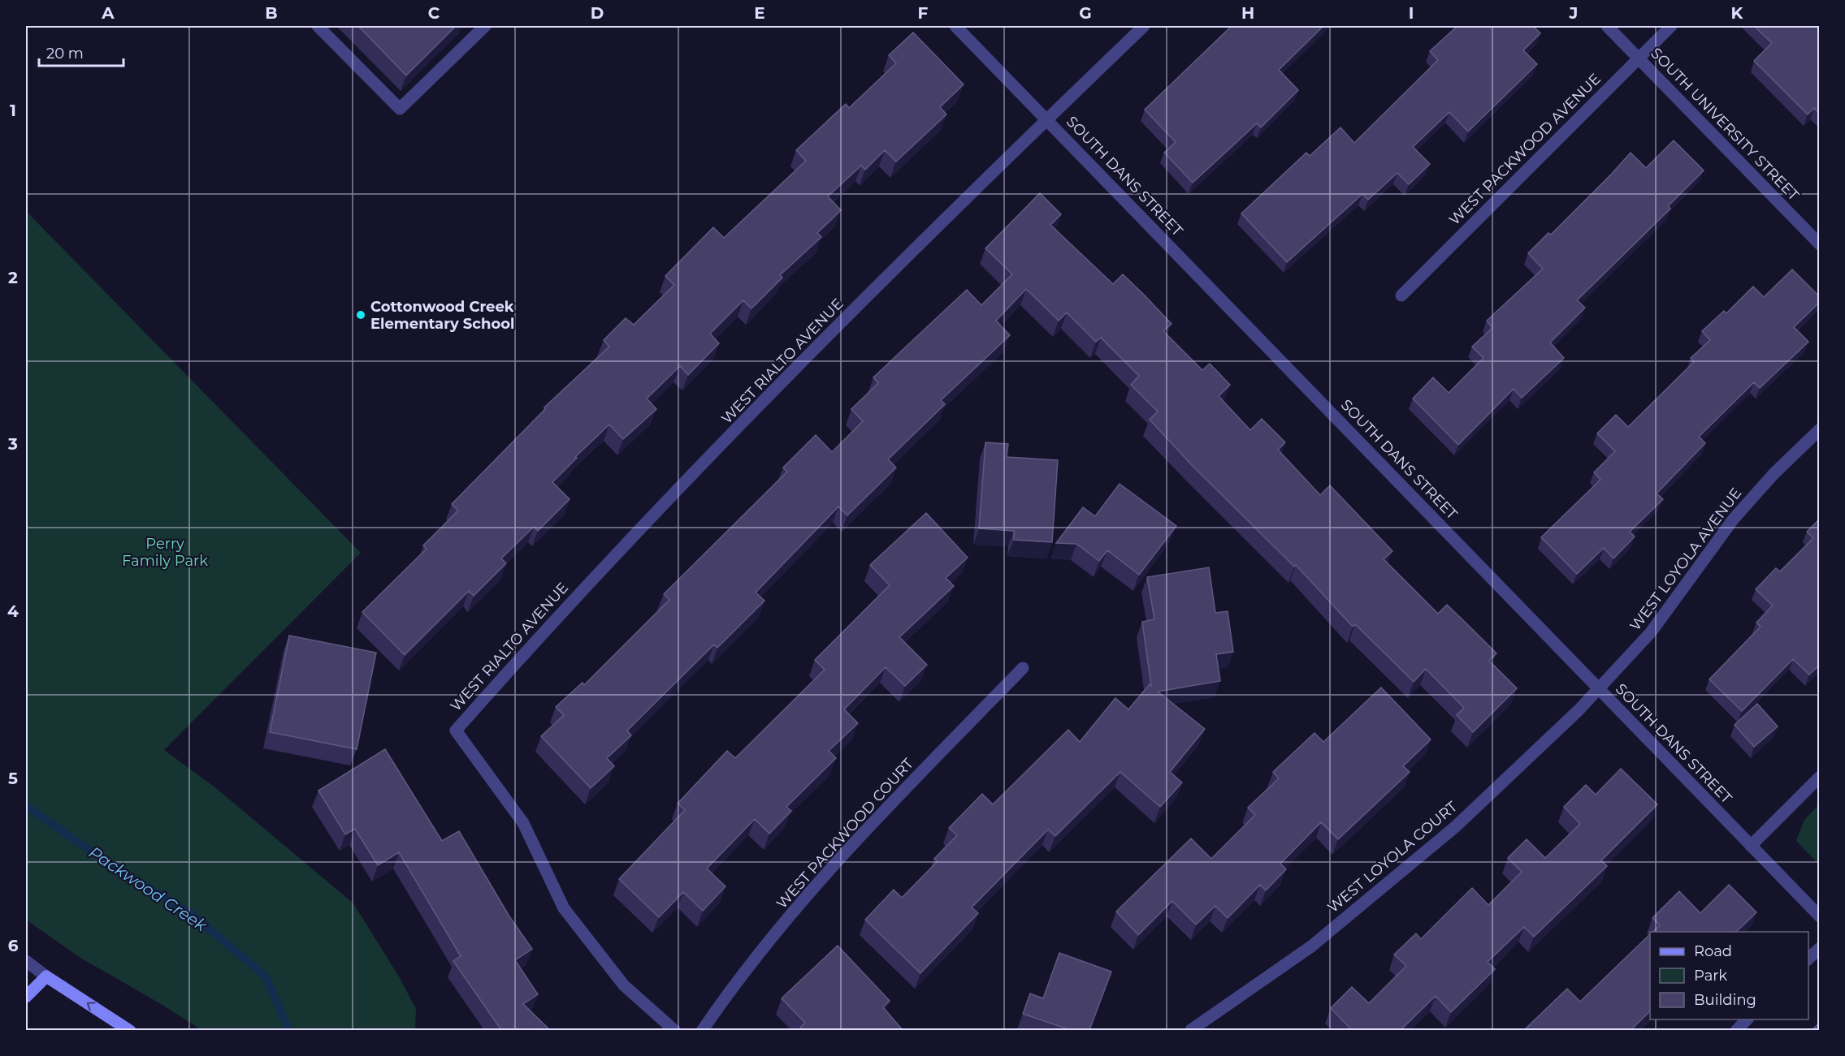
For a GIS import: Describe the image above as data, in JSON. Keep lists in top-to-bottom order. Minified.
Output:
{"streets":{"street":["SOUTH UNIVERSITY STREET","WEST PACKWOOD AVENUE","SOUTH DANS STREET","WEST RIALTO AVENUE","WEST LOYOLA AVENUE","WEST PACKWOOD COURT","WEST LOYOLA COURT"]},"crossings":[["SOUTH UNIVERSITY STREET","WEST PACKWOOD AVENUE"],["SOUTH DANS STREET","WEST RIALTO AVENUE"],["SOUTH DANS STREET","WEST LOYOLA AVENUE"],["SOUTH DANS STREET","WEST LOYOLA COURT"],["WEST LOYOLA AVENUE","WEST LOYOLA COURT"]],"water":["Packwood Creek"],"parks":["Perry Family Park"],"places":["Cottonwood Creek Elementary School"],"legend":["Road","Park","Building"],"scale_bar":"20 m","grid":{"columns":["A","B","C","D","E","F","G","H","I","J","K"],"rows":["1","2","3","4","5","6"]}}
